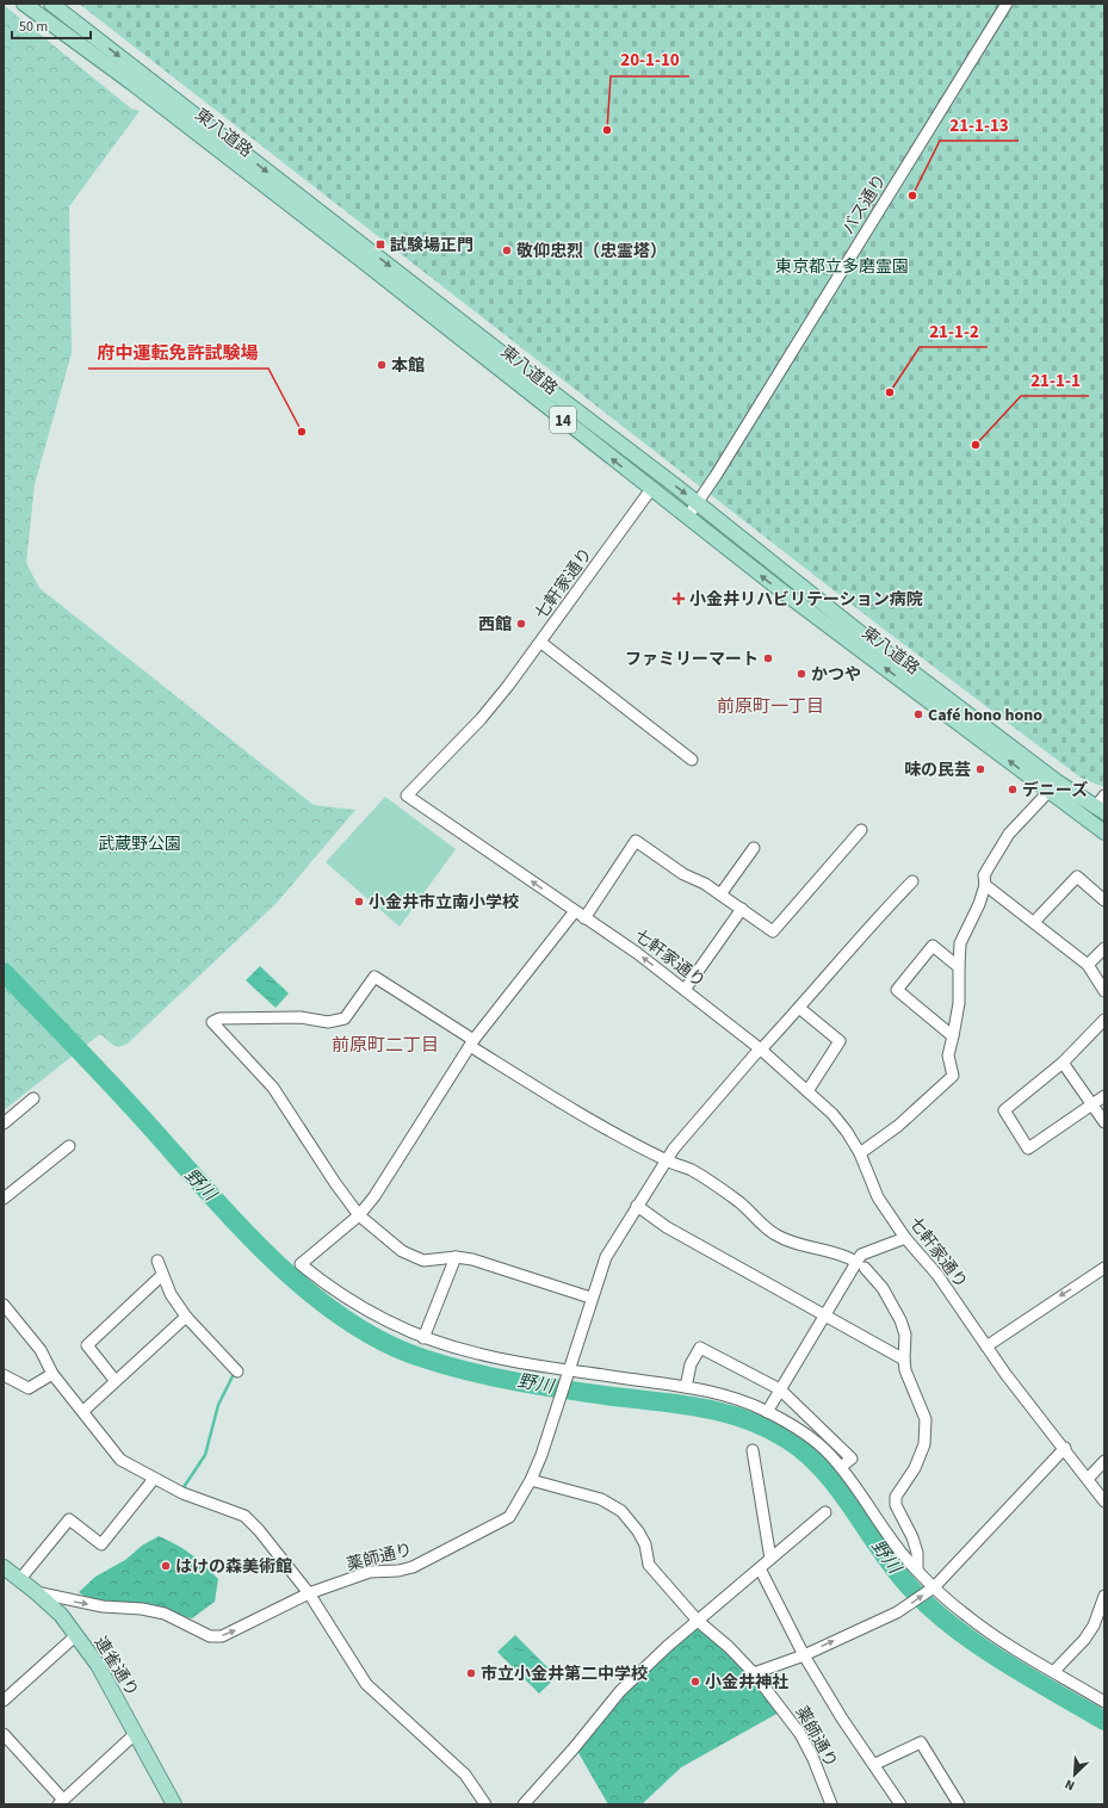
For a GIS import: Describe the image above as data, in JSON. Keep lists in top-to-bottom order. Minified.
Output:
{"streets":{"main road":["東八道路","14","連雀通り"],"street":["バス通り","七軒家通り","薬師通り"]},"crossings":[["東八道路","バス通り"],["東八道路","七軒家通り"],["薬師通り","連雀通り"]],"districts":["前原町一丁目","前原町二丁目"],"water":["野川"],"parks":["東京都立多磨霊園","武蔵野公園"],"places":{"other":["20-1-10","21-1-13","敬仰忠烈（忠霊塔）","本館","21-1-2","府中運転免許試験場","21-1-1","西館","ファミリーマート","かつや","Café hono hono","味の民芸","デニーズ","小金井市立南小学校","はけの森美術館","市立小金井第二中学校","小金井神社"],"transit":["試験場正門"],"health":["小金井リハビリテーション病院"]},"scale_bar":"50 m","north":"bottom left"}
